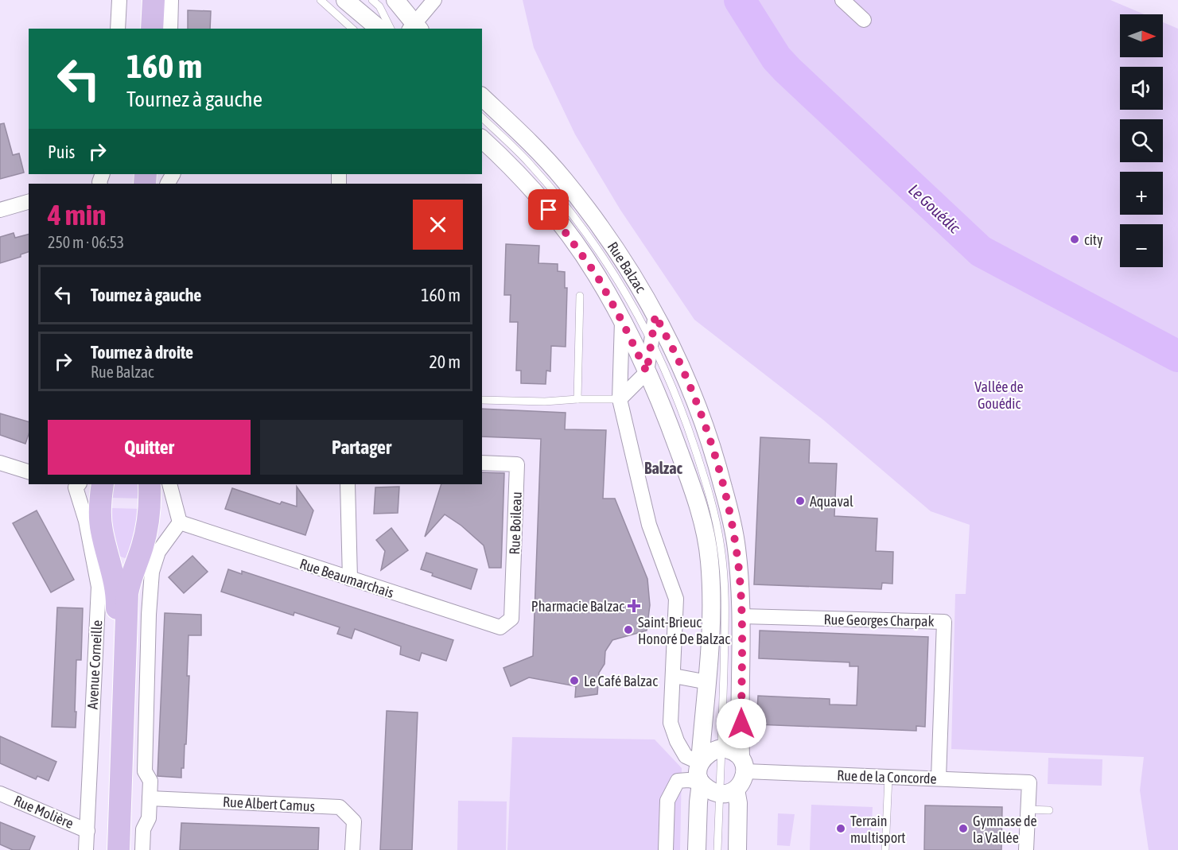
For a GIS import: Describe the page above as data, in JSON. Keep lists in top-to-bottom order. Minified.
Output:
{"streets":{"main road":["Avenue Corneille"],"street":["Rue Balzac","Rue Boileau","Rue Beaumarchais","Rue Georges Charpak","Rue de la Concorde","Rue Albert Camus","Rue Molière"]},"crossings":[["Rue Balzac","Rue Georges Charpak"],["Rue Balzac","Rue de la Concorde"],["Rue Boileau","Rue Beaumarchais"],["Rue Georges Charpak","Rue de la Concorde"],["Avenue Corneille","Rue Molière"]],"districts":["Balzac"],"water":["Le Gouédic"],"parks":["Vallée de Gouédic"],"places":{"other":["city","Aquaval","Saint-Brieuc Honoré De Balzac","Le Café Balzac","Terrain multisport","Gymnase de la Vallée"],"health":["Pharmacie Balzac"]},"north":"right","page":{"map_buttons":["+","−"],"turn":["160 m","Tournez à gauche"],"then":"Puis","heading":["4 min","250 m · 06:53"],"list":[{"name":"Tournez à gauche","value":"160 m"},{"name":"Tournez à droite","note":"Rue Balzac","value":"20 m"}],"buttons":["Quitter","Partager"]}}
